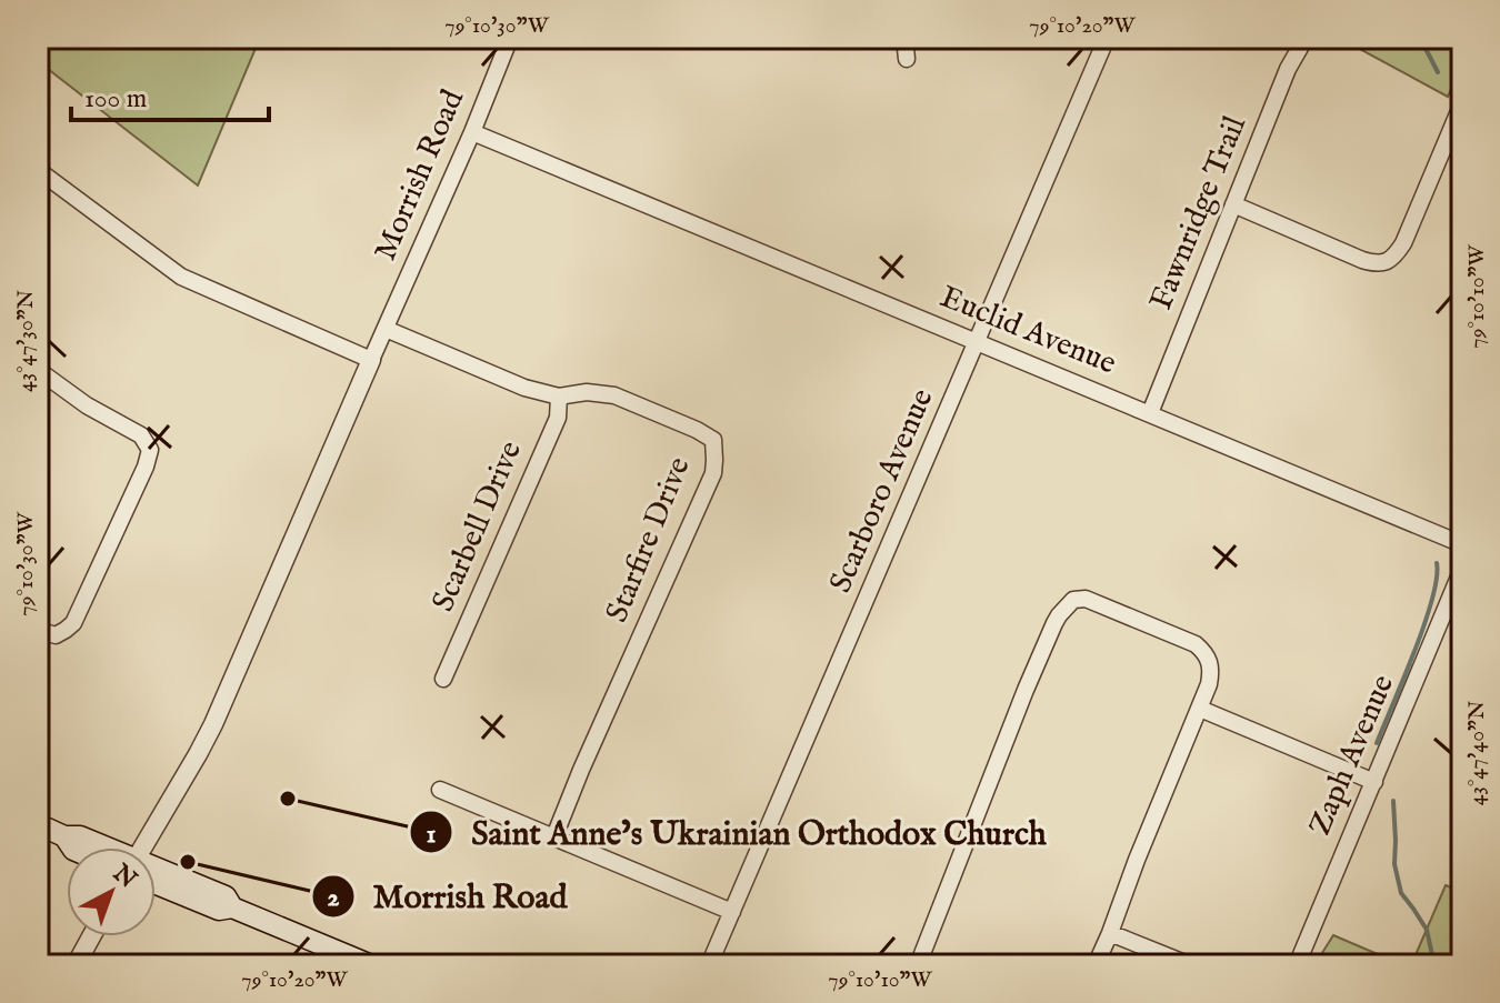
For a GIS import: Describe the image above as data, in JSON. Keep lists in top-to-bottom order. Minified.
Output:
{"streets":{"street":["Morrish Road","Fawnridge Trail","Euclid Avenue","Scarboro Avenue","Scarbell Drive","Starfire Drive","Zaph Avenue"]},"crossings":[["Morrish Road","Euclid Avenue"],["Morrish Road","Starfire Drive"],["Fawnridge Trail","Euclid Avenue"],["Euclid Avenue","Scarboro Avenue"],["Scarbell Drive","Starfire Drive"]],"places":["Saint Anne’s Ukrainian Orthodox Church","Morrish Road"],"scale_bar":"100 m","north":"top right","coordinates":["79°10'30\"W","79°10'20\"W","79°10'10\"W","43°47'30\"N","43°47'40\"N"]}
